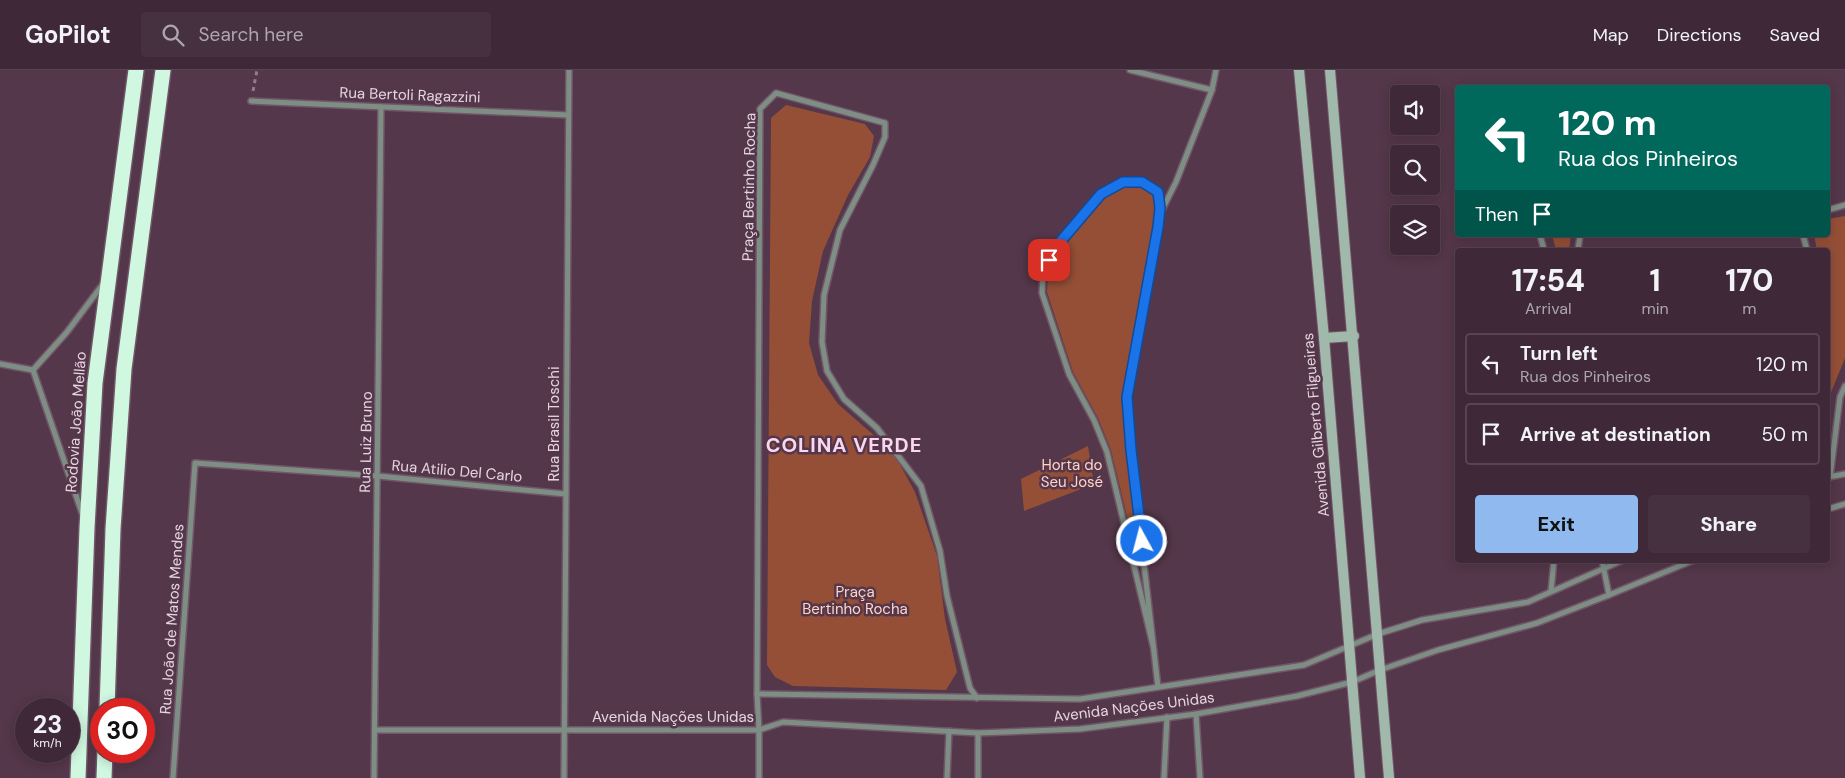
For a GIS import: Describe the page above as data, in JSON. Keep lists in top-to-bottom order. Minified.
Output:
{"streets":{"highway":["Rodovia João Mellão"],"main road":["Avenida Gilberto Filgueiras"],"street":["Rua Bertoli Ragazzini","Praça Bertinho Rocha","Rua Brasil Toschi","Rua Luiz Bruno","Rua Atilio Del Carlo","Rua João de Matos Mendes","Avenida Nações Unidas"]},"crossings":[["Rua Bertoli Ragazzini","Rua Brasil Toschi"],["Rua Bertoli Ragazzini","Rua Luiz Bruno"],["Praça Bertinho Rocha","Avenida Nações Unidas"],["Rua Brasil Toschi","Rua Atilio Del Carlo"],["Rua Brasil Toschi","Avenida Nações Unidas"],["Avenida Gilberto Filgueiras","Avenida Nações Unidas"],["Rua Luiz Bruno","Rua Atilio Del Carlo"],["Rua Luiz Bruno","Avenida Nações Unidas"],["Rua Atilio Del Carlo","Rua João de Matos Mendes"]],"districts":["COLINA VERDE"],"parks":["Horta do Seu José","Praça Bertinho Rocha"],"page":{"header":"GoPilot","search":"Search here","nav":["Map","Directions","Saved"],"turn":["120 m","Rua dos Pinheiros"],"then":"Then","eta":["17:54","Arrival","1","min","170","m"],"list":[{"name":"Turn left","note":"Rua dos Pinheiros","value":"120 m"},{"name":"Arrive at destination","value":"50 m"}],"buttons":["Exit","Share"],"speed":"23 km/h","limit":"30"}}
